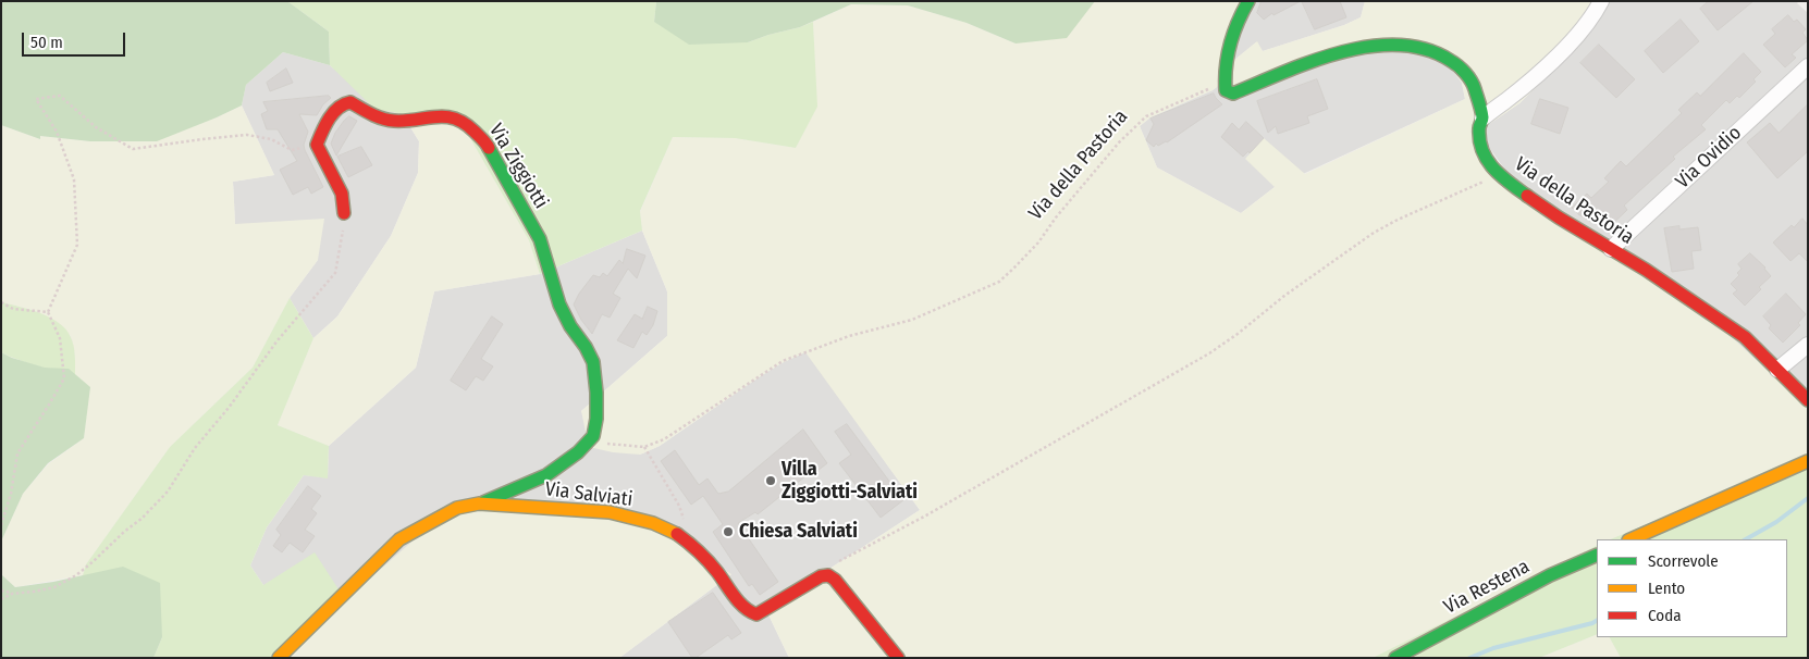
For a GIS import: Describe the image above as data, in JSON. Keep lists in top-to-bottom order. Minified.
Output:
{"streets":{"street":["Via Ovidio","Via della Pastoria","Via Ziggiotti","Via Salviati","Via Restena"]},"crossings":[["Via Ovidio","Via della Pastoria"]],"places":["Villa Ziggiotti-Salviati","Chiesa Salviati"],"legend":["Scorrevole","Lento","Coda"],"scale_bar":"50 m"}
